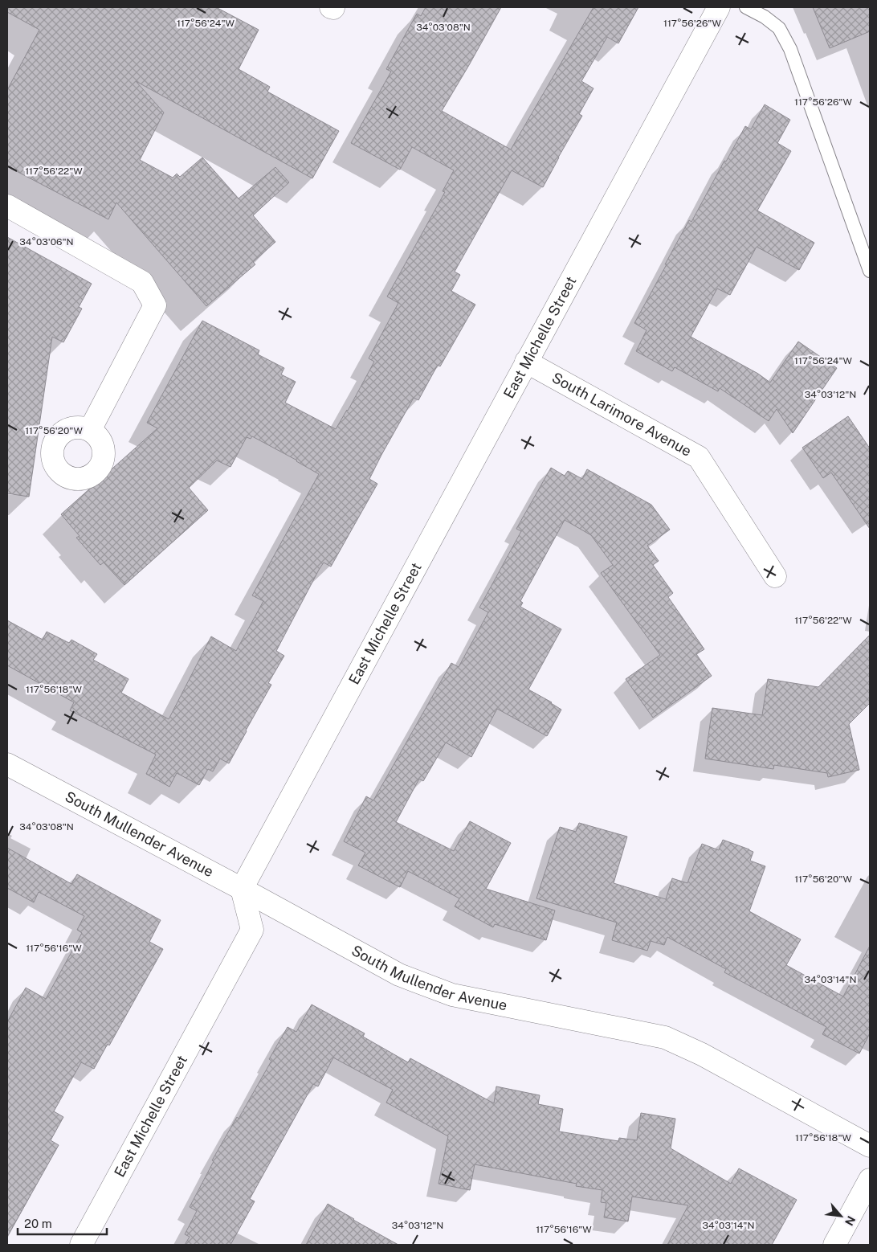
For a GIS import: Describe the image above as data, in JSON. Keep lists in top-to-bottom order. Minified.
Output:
{"streets":{"street":["East Michelle Street","South Larimore Avenue","South Mullender Avenue"]},"crossings":[["East Michelle Street","South Larimore Avenue"],["East Michelle Street","South Mullender Avenue"]],"scale_bar":"20 m","north":"bottom right","coordinates":["117°56'24\"W","117°56'26\"W","34°03'08\"N","117°56'22\"W","34°03'06\"N","34°03'12\"N","117°56'20\"W","117°56'18\"W","117°56'16\"W","34°03'14\"N"]}
